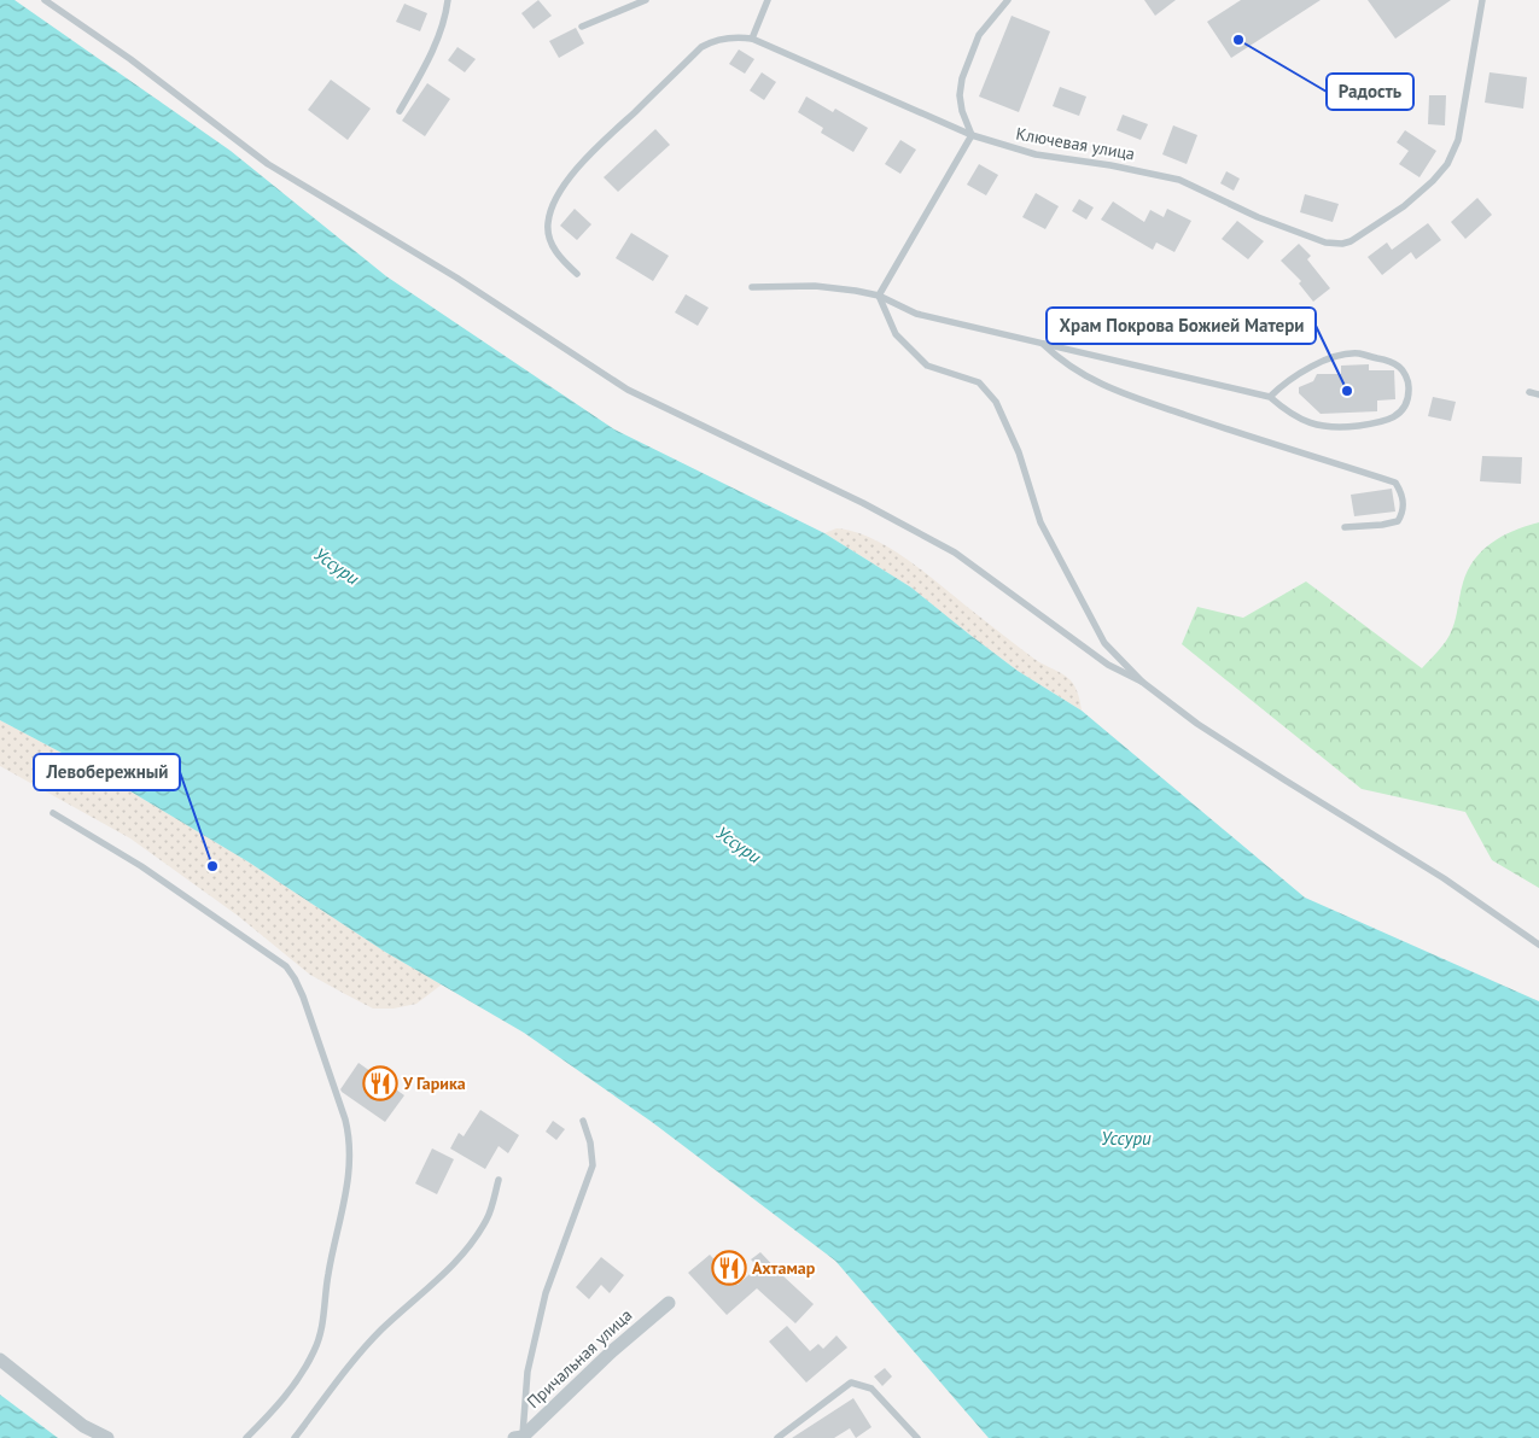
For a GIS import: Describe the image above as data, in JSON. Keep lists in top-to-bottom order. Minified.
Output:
{"streets":{"street":["Причальная улица"],"lane":["Ключевая улица"]},"water":["Уссури"],"places":{"other":["Радость","Храм Покрова Божией Матери","Левобережный"],"restaurant":["У Гарика","Ахтамар"]}}
